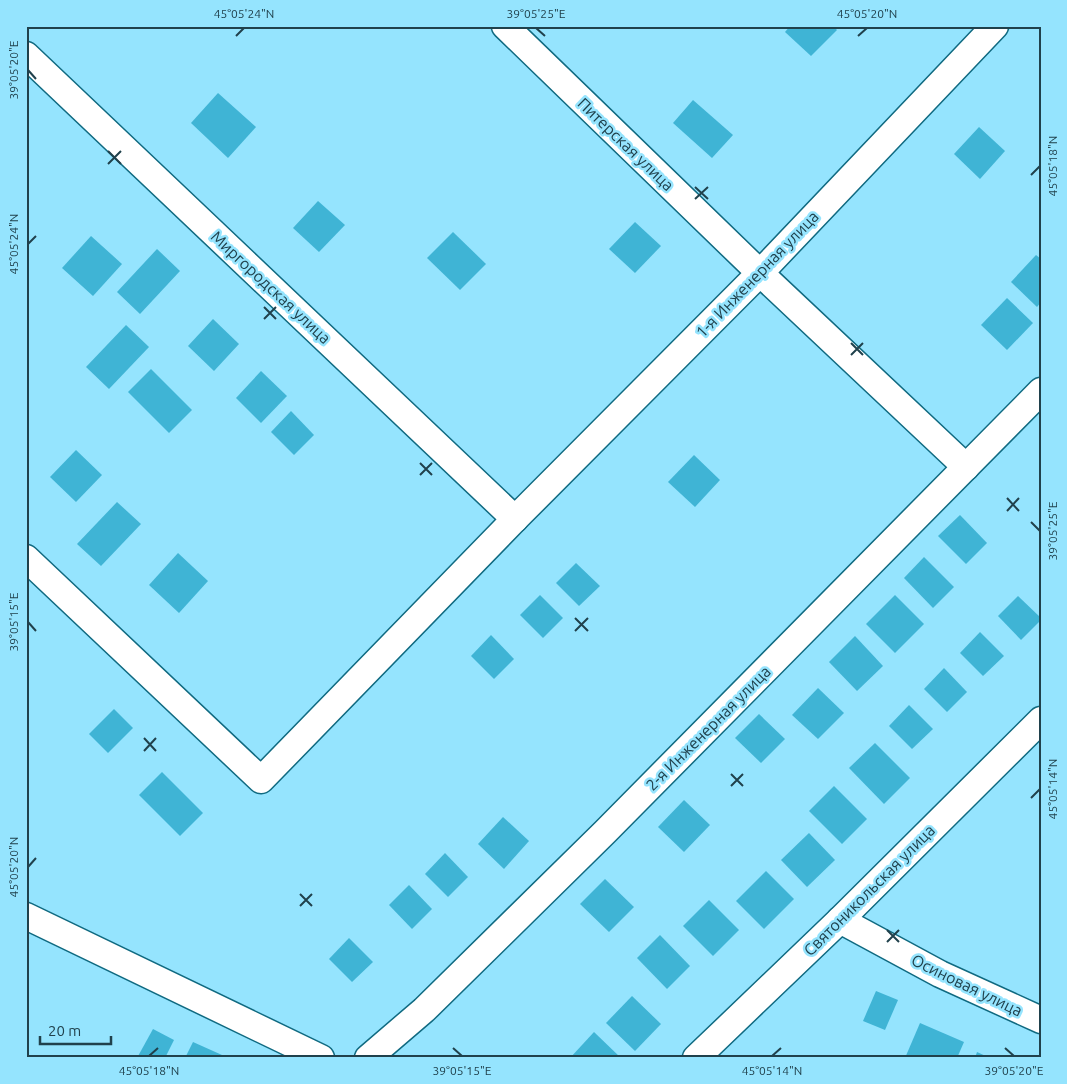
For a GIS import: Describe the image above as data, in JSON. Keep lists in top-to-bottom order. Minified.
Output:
{"streets":{"street":["Питерская улица","1-я Инженерная улица","Миргородская улица","2-я Инженерная улица","Святоникольская улица","Осиновая улица"]},"crossings":[["Питерская улица","1-я Инженерная улица"],["Питерская улица","2-я Инженерная улица"],["1-я Инженерная улица","Миргородская улица"],["Святоникольская улица","Осиновая улица"]],"scale_bar":"20 m","coordinates":["45°05'24\"N","39°05'25\"E","45°05'20\"N","39°05'20\"E","45°05'18\"N","39°05'15\"E","45°05'14\"N"]}
